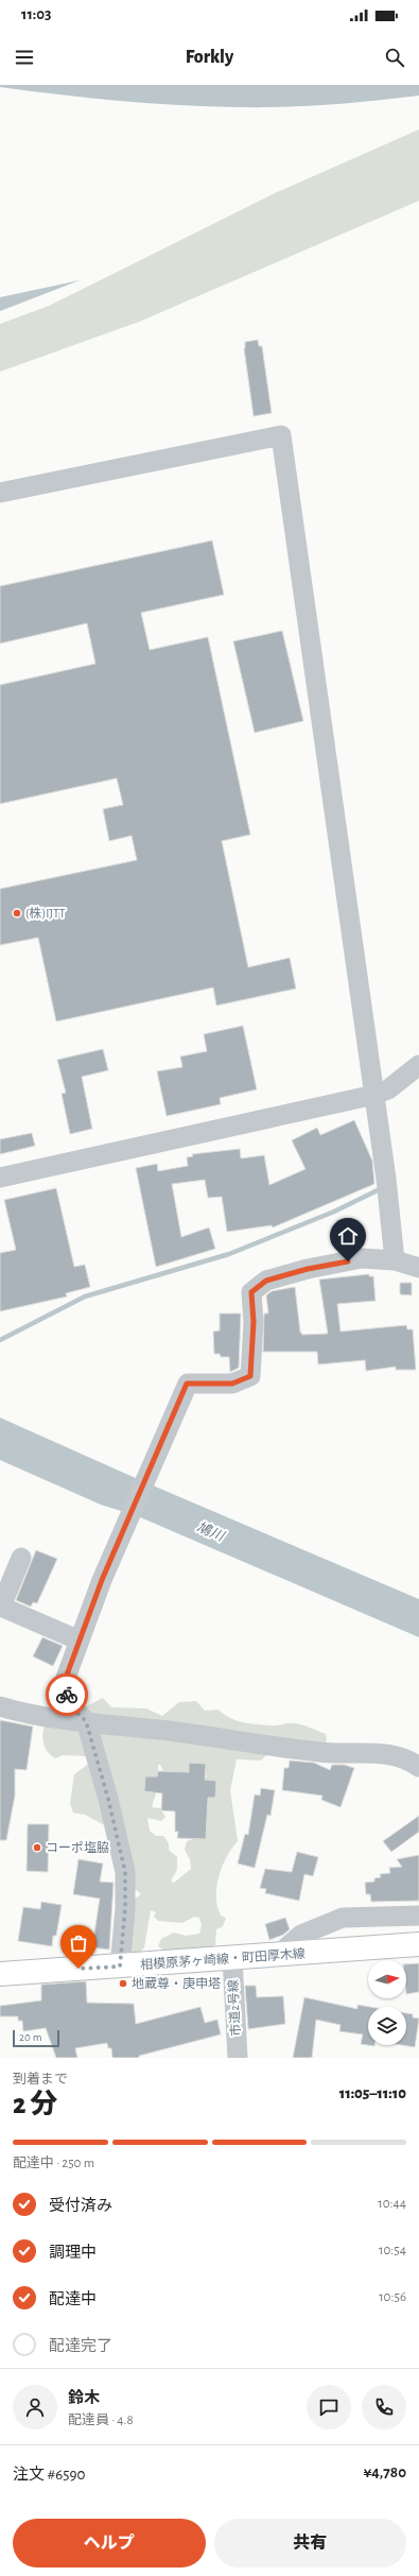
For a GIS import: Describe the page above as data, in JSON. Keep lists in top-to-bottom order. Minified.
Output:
{"streets":{"main road":["相模原茅ヶ崎線・町田厚木線"],"street":["市道2号線"]},"crossings":[["相模原茅ヶ崎線・町田厚木線","市道2号線"]],"water":["鳩川"],"places":["(株)IJTT","コーポ塩脇","地蔵尊・庚申塔"],"scale_bar":"20 m","north":"right","page":{"status":"11:03","header":"Forkly","scale":"20 m","heading":["2 分","到着まで","11:05–11:10"],"panel":["鈴木","配達員 · 4.8","注文 #6590","¥4,780"],"bar":"配達中 · 250 m","list":[["受付済み","10:44"],["調理中","10:54"],["配達中","10:56"],"配達完了"],"buttons":["ヘルプ","共有"]}}
